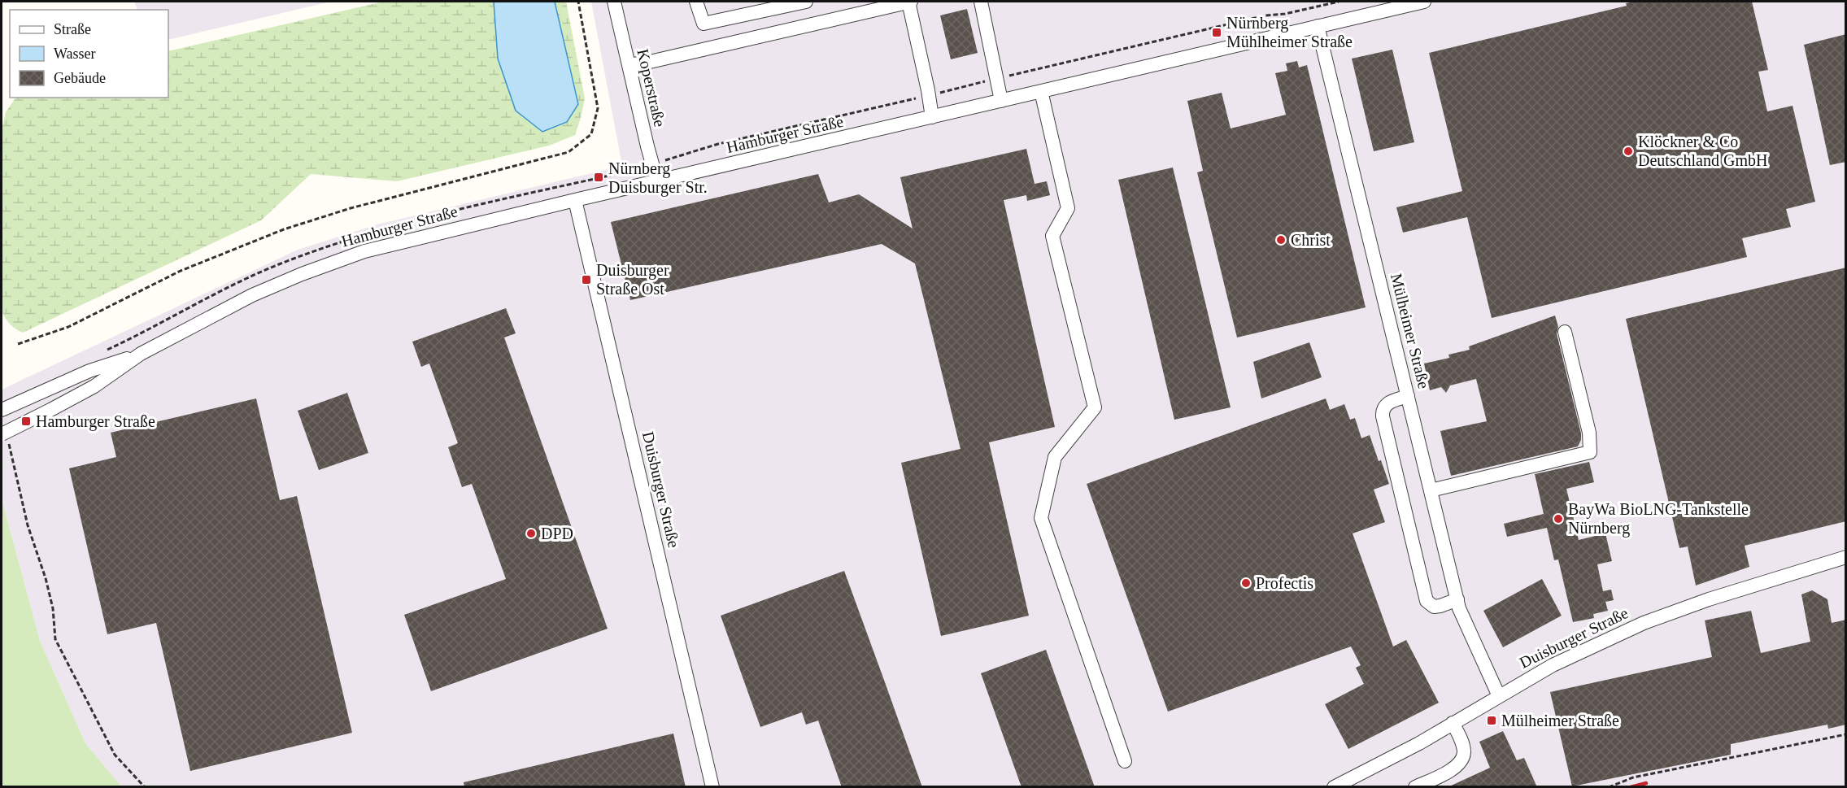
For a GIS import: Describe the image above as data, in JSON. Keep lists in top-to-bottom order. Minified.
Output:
{"streets":{"street":["Koperstraße","Hamburger Straße","Mülheimer Straße","Duisburger Straße"]},"crossings":[["Koperstraße","Hamburger Straße"],["Hamburger Straße","Mülheimer Straße"],["Hamburger Straße","Duisburger Straße"],["Mülheimer Straße","Duisburger Straße"]],"places":{"transit":["Nürnberg Mühlheimer Straße","Nürnberg Duisburger Str.","Duisburger Straße Ost","Hamburger Straße","Mülheimer Straße"],"other":["Klöckner & Co Deutschland GmbH","Christ","BayWa BioLNG-Tankstelle Nürnberg","DPD","Profectis"]},"legend":["Straße","Wasser","Gebäude"]}
